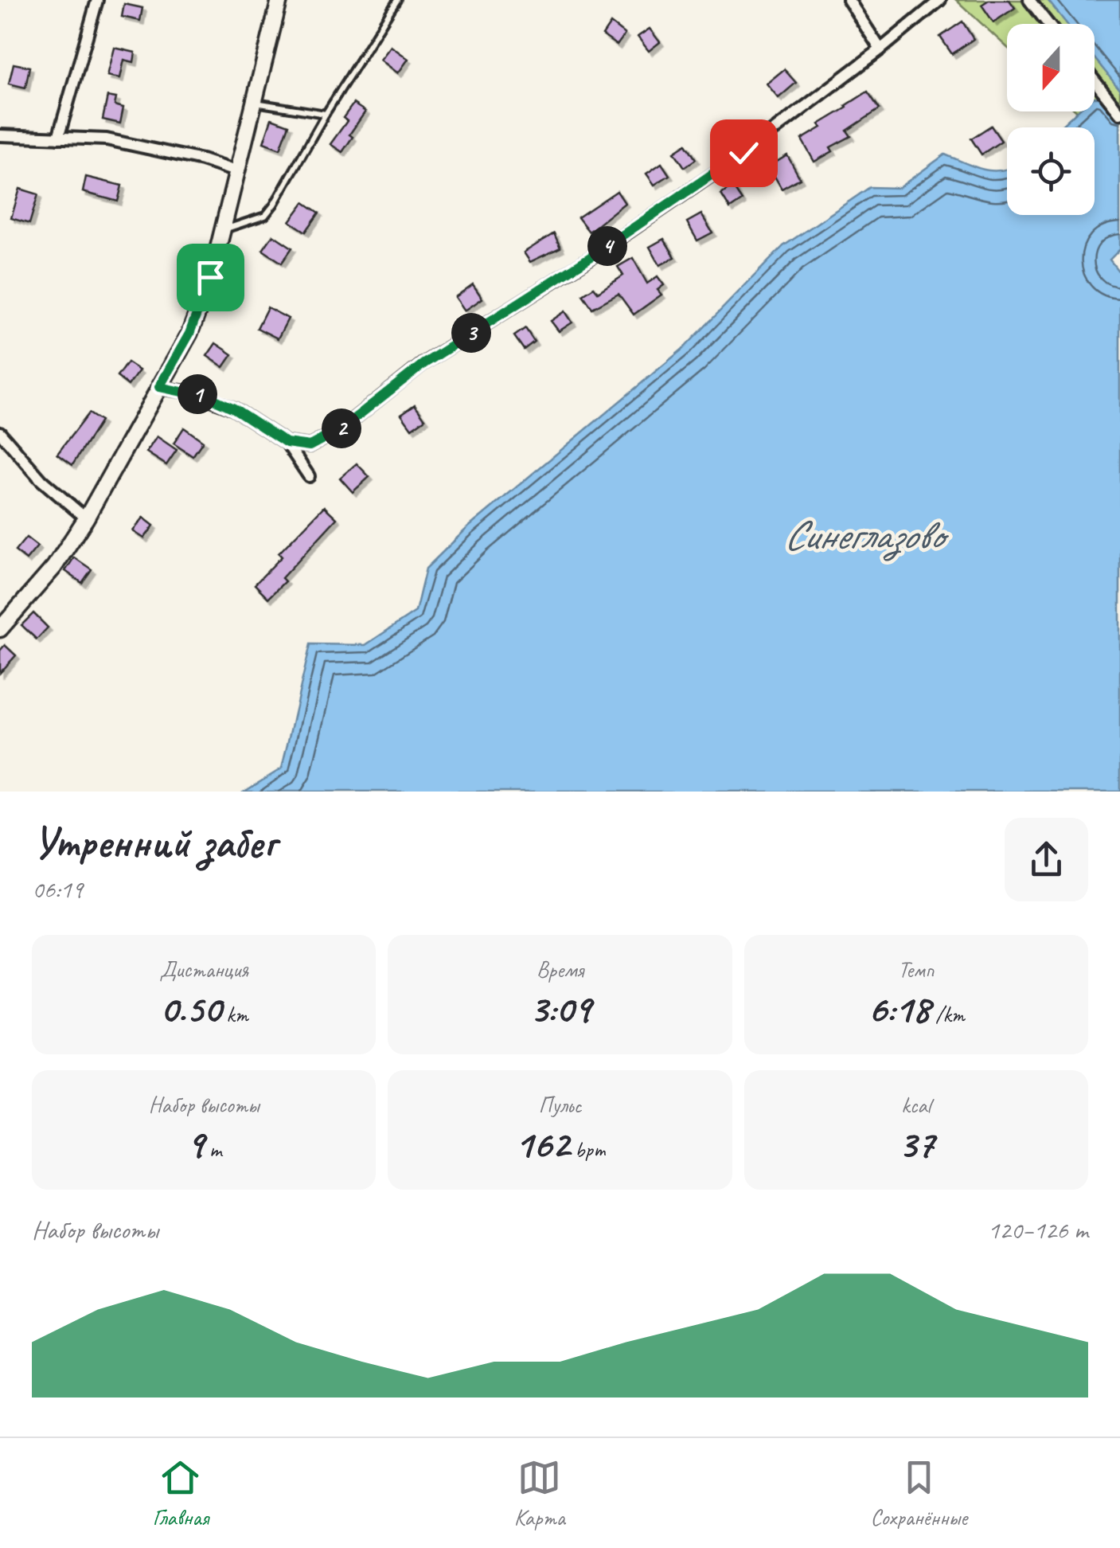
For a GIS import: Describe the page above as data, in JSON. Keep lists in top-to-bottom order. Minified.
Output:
{"water":["Синеглазово"],"north":"bottom","page":{"pins":["4","3","1","2"],"heading":["Утренний забег","06:19"],"stats":[["Дистанция","0.50 km"],["Время","3:09"],["Темп","6:18 /km"],["Набор высоты","9 m"],["Пульс","162 bpm"],["kcal","37"]],"chart":["Набор высоты","120–126 m"],"tabs":["Главная","Карта","Сохранённые"]}}
